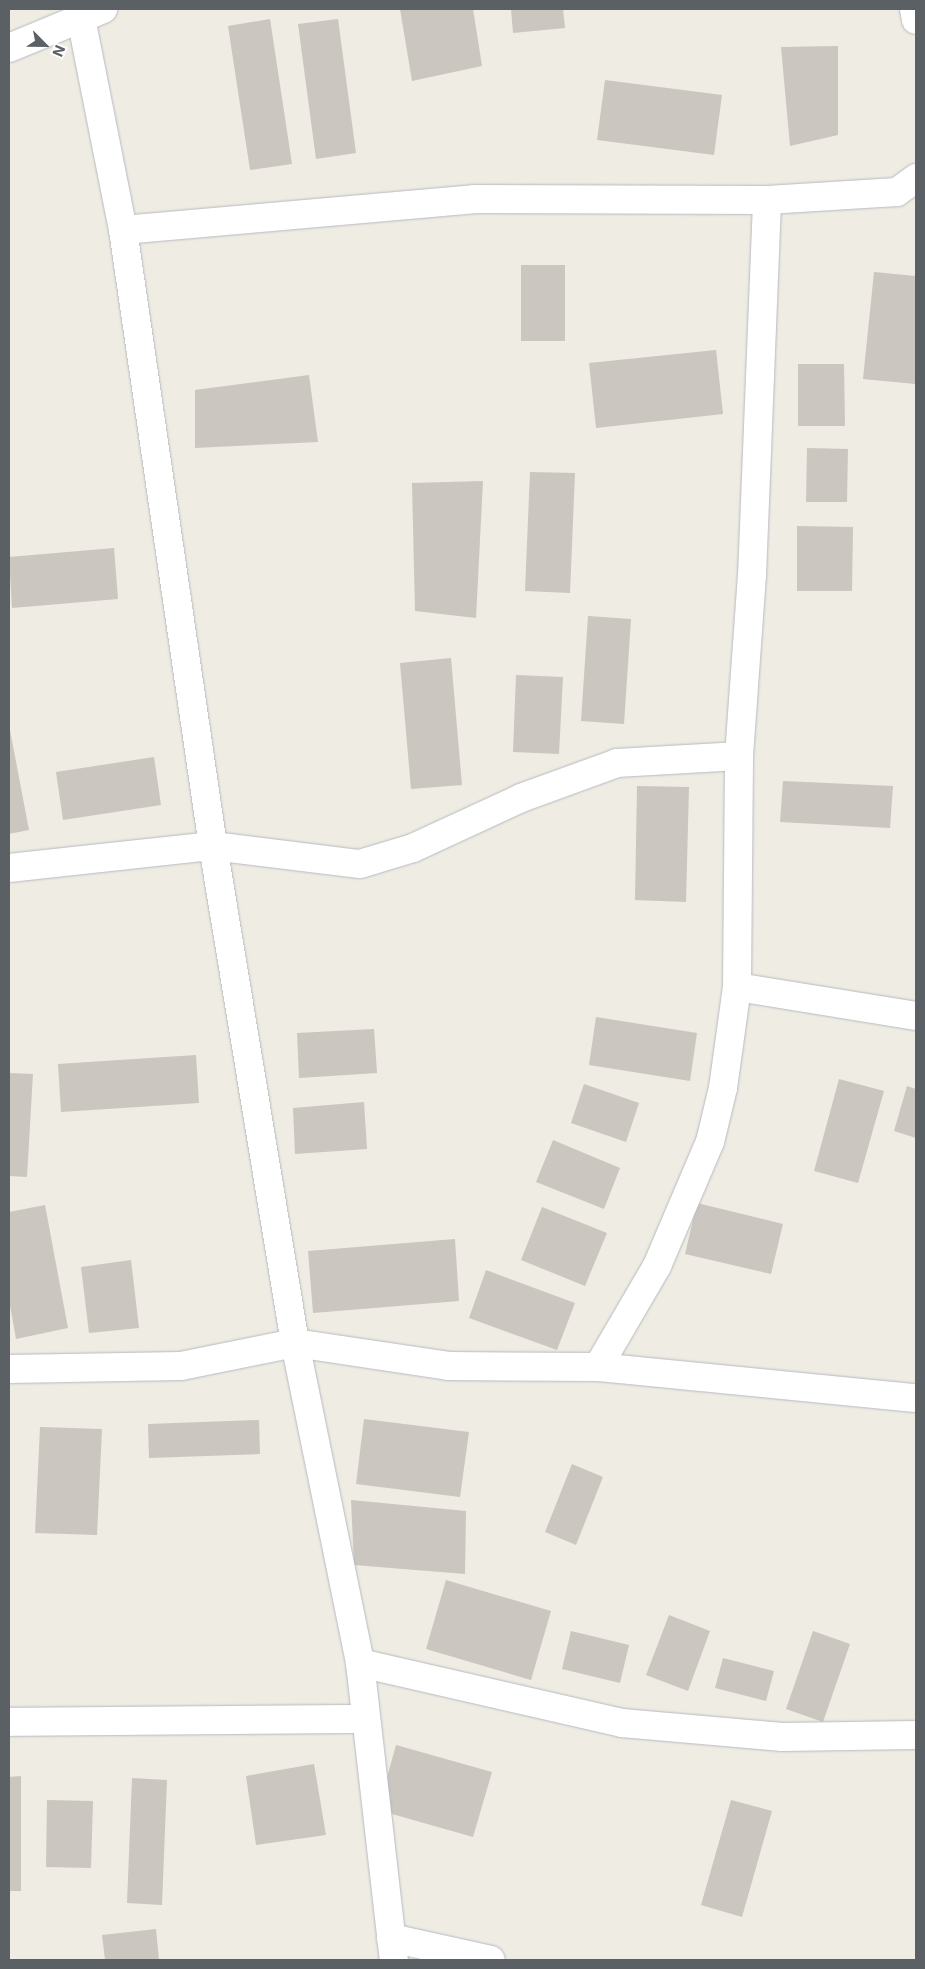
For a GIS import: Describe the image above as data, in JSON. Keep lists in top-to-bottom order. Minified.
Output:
{"north":"bottom right"}
